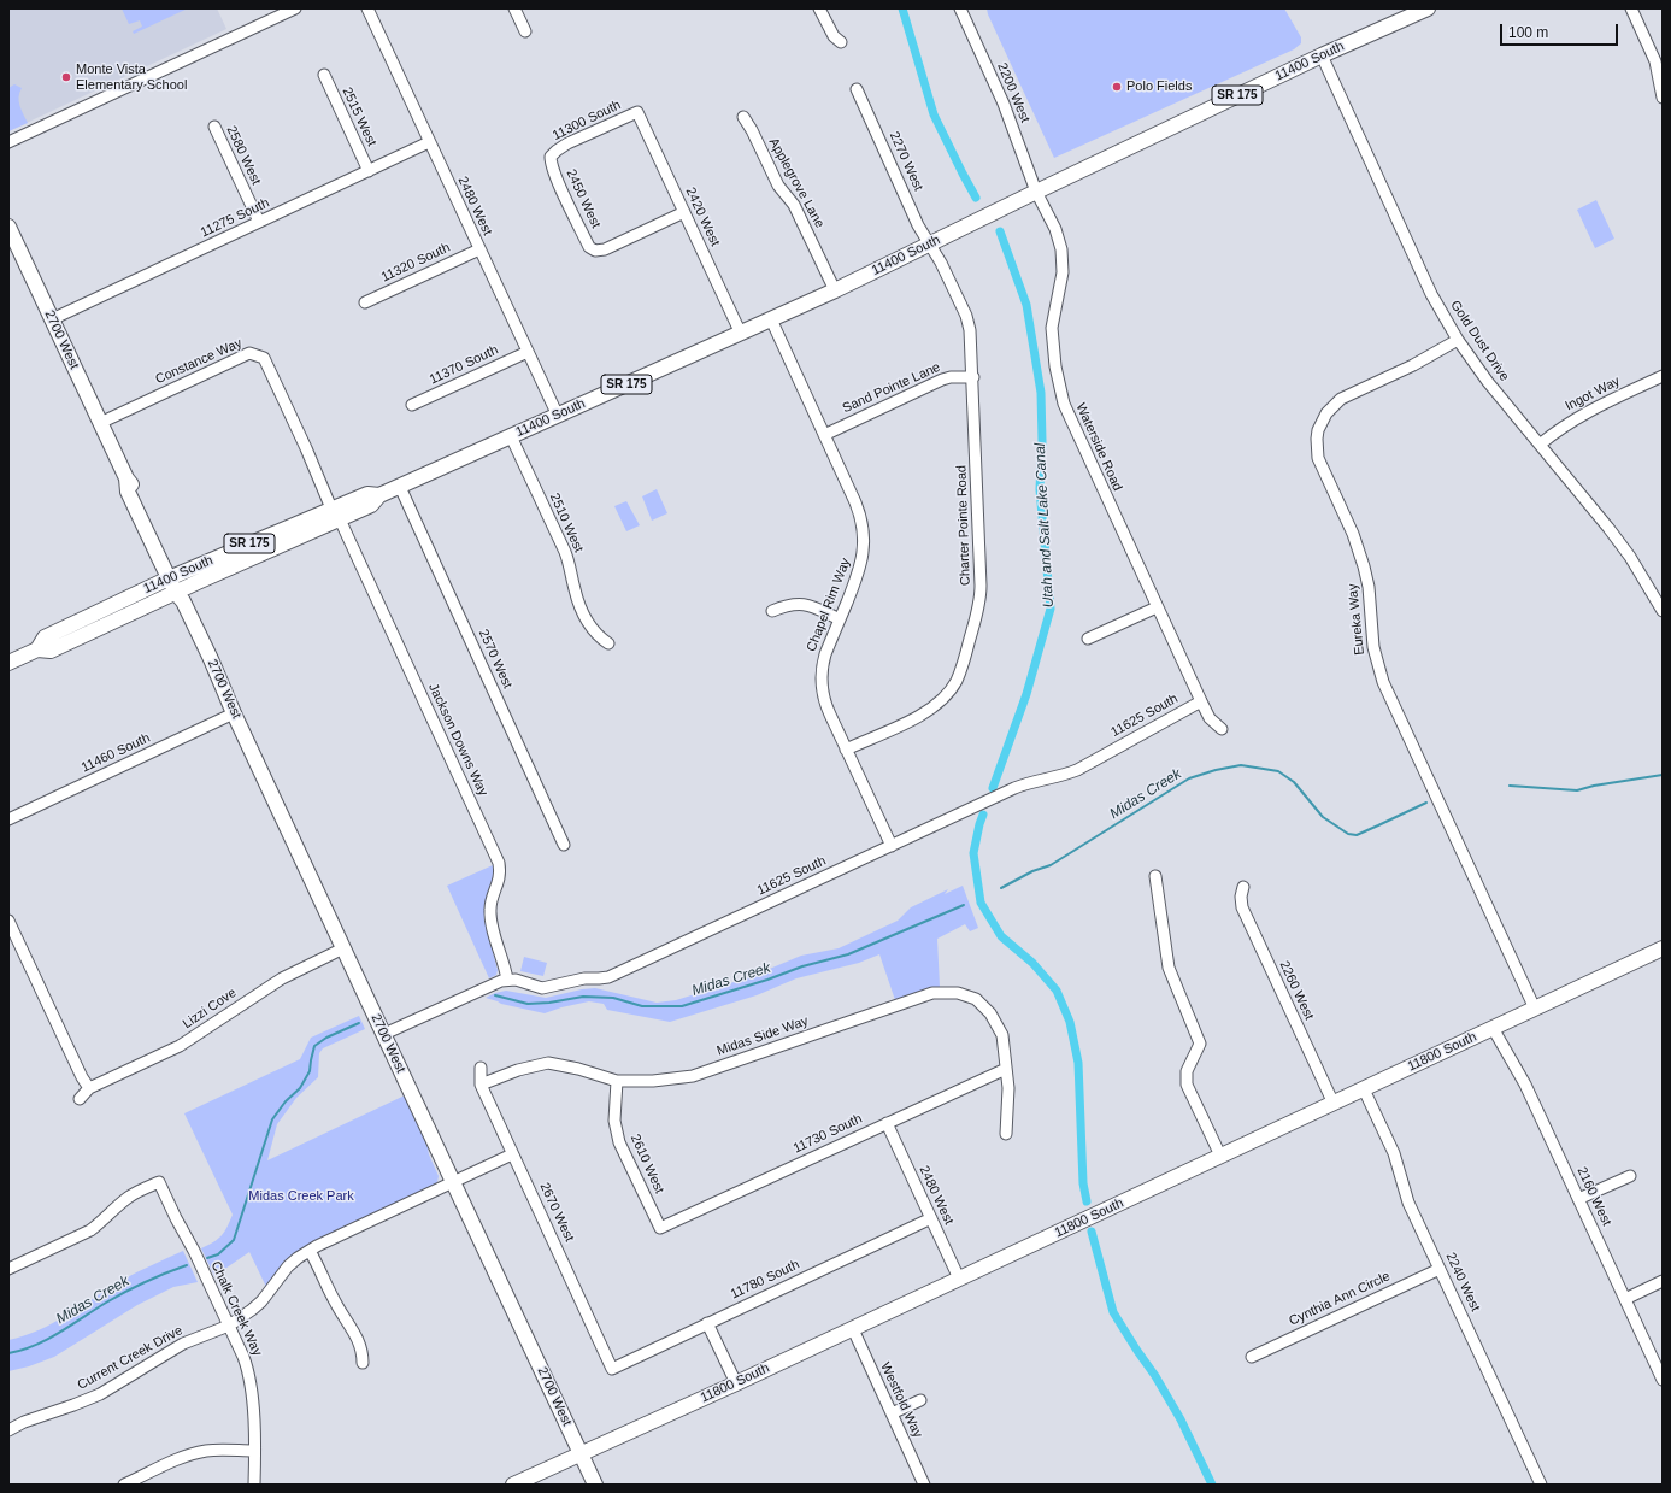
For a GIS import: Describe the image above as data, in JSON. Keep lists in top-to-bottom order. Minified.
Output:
{"streets":{"main road":["11400 South","SR 175","2700 West","11800 South"],"street":["2200 West","2515 West","11300 South","2580 West","2270 West","Applegrove Lane","2450 West","2480 West","2420 West","11275 South","11320 South","Gold Dust Drive","Constance Way","11370 South","Sand Pointe Lane","Ingot Way","Waterside Road","2510 West","Charter Pointe Road","Chapel Rim Way","Eureka Way","2570 West","11625 South","Jackson Downs Way","11460 South","2260 West","Lizzi Cove","Midas Side Way","11730 South","2610 West","2160 West","2670 West","11780 South","2240 West","Cynthia Ann Circle","Chalk Creek Way","Current Creek Drive","Westfold Way"]},"crossings":[["11400 South","2200 West"],["11400 South","2270 West"],["11400 South","Applegrove Lane"],["11400 South","2480 West"],["11400 South","2420 West"],["11400 South","2700 West"],["11400 South","Gold Dust Drive"],["11400 South","Constance Way"],["11400 South","Waterside Road"],["11400 South","2510 West"],["11400 South","Charter Pointe Road"],["11400 South","Chapel Rim Way"],["11400 South","2570 West"],["11400 South","Jackson Downs Way"],["2200 West","Waterside Road"],["2515 West","11275 South"],["11300 South","2450 West"],["11300 South","2420 West"],["2580 West","11275 South"],["2270 West","Charter Pointe Road"],["2450 West","2420 West"],["2480 West","11275 South"],["2480 West","11320 South"],["2480 West","11370 South"],["2480 West","11800 South"],["2480 West","11730 South"],["2480 West","11780 South"],["11275 South","2700 West"],["2700 West","Constance Way"],["2700 West","11460 South"],["2700 West","Lizzi Cove"],["2700 West","11800 South"],["2700 West","Current Creek Drive"],["Gold Dust Drive","Ingot Way"],["Gold Dust Drive","Eureka Way"],["Constance Way","Jackson Downs Way"],["Sand Pointe Lane","Charter Pointe Road"],["Sand Pointe Lane","Chapel Rim Way"],["Waterside Road","11625 South"],["Charter Pointe Road","Chapel Rim Way"],["Chapel Rim Way","11625 South"],["Eureka Way","11800 South"],["11625 South","Jackson Downs Way"],["2260 West","11800 South"],["Midas Side Way","11730 South"],["Midas Side Way","2610 West"],["Midas Side Way","2670 West"],["11800 South","2160 West"],["11800 South","2240 West"],["11800 South","Westfold Way"],["11730 South","2610 West"],["2670 West","11780 South"],["2670 West","Current Creek Drive"],["2240 West","Cynthia Ann Circle"],["Chalk Creek Way","Current Creek Drive"]],"water":["Utah and Salt Lake Canal","Midas Creek"],"parks":["Midas Creek Park"],"places":["Monte Vista Elementary School","Polo Fields"],"scale_bar":"100 m"}
